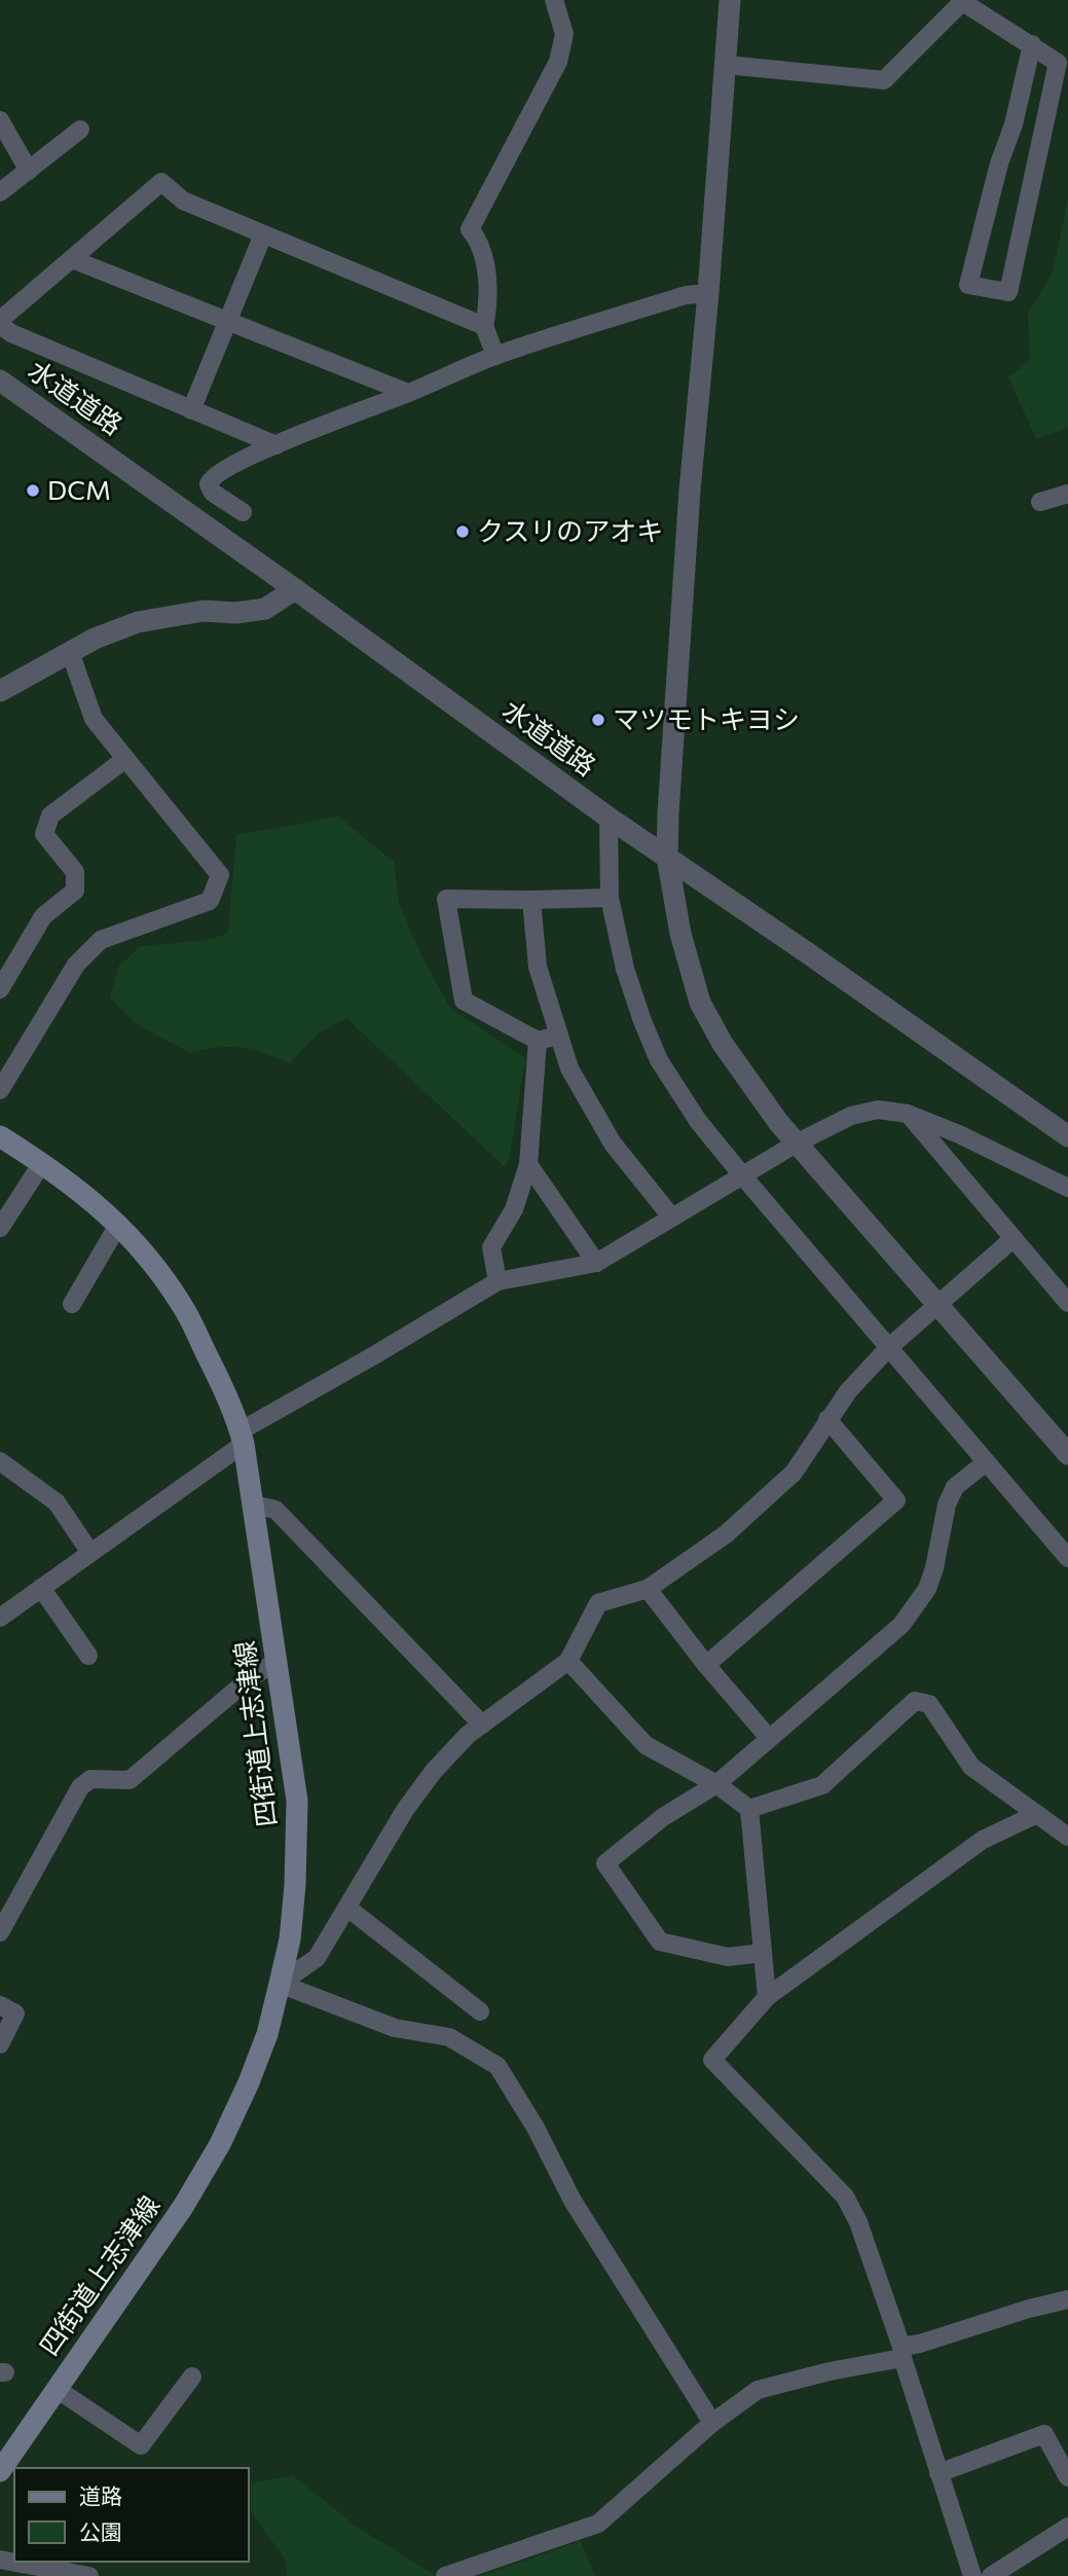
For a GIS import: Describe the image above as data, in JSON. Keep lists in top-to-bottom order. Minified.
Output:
{"streets":{"main road":["四街道上志津線"],"street":["水道道路"]},"places":["DCM","クスリのアオキ","マツモトキヨシ"],"legend":["道路","公園"]}
